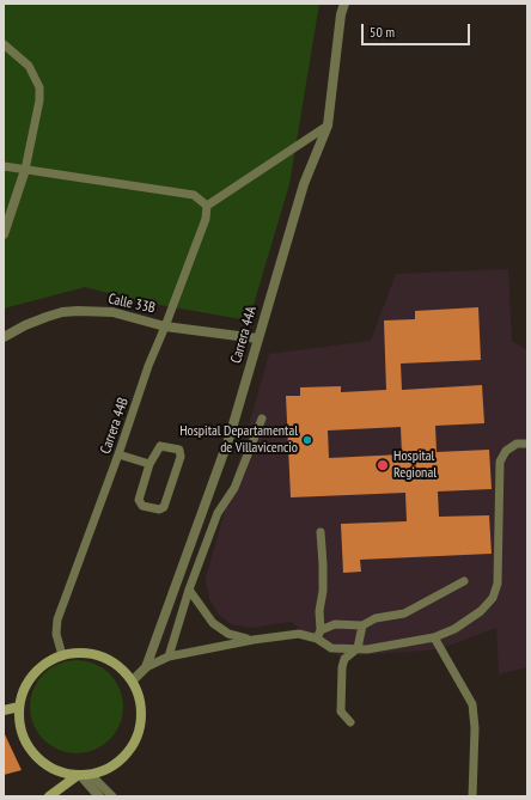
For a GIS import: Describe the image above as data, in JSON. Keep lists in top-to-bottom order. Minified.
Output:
{"streets":{"street":["Calle 33B","Carrera 44A"],"lane":["Carrera 44B"]},"crossings":[["Calle 33B","Carrera 44A"],["Calle 33B","Carrera 44B"]],"places":["Hospital Departamental de Villavicencio","Hospital Regional"],"scale_bar":"50 m"}
